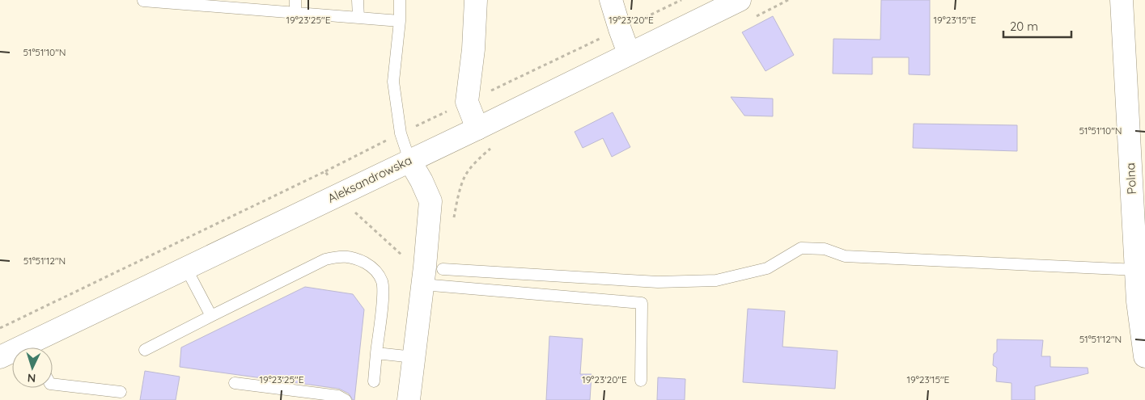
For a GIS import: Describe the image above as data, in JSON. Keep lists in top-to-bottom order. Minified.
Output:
{"streets":{"main road":["Polna","Aleksandrowska"]},"scale_bar":"20 m","north":"bottom","coordinates":["19°23'25\"E","19°23'20\"E","19°23'15\"E","51°51'10\"N","51°51'12\"N"]}
